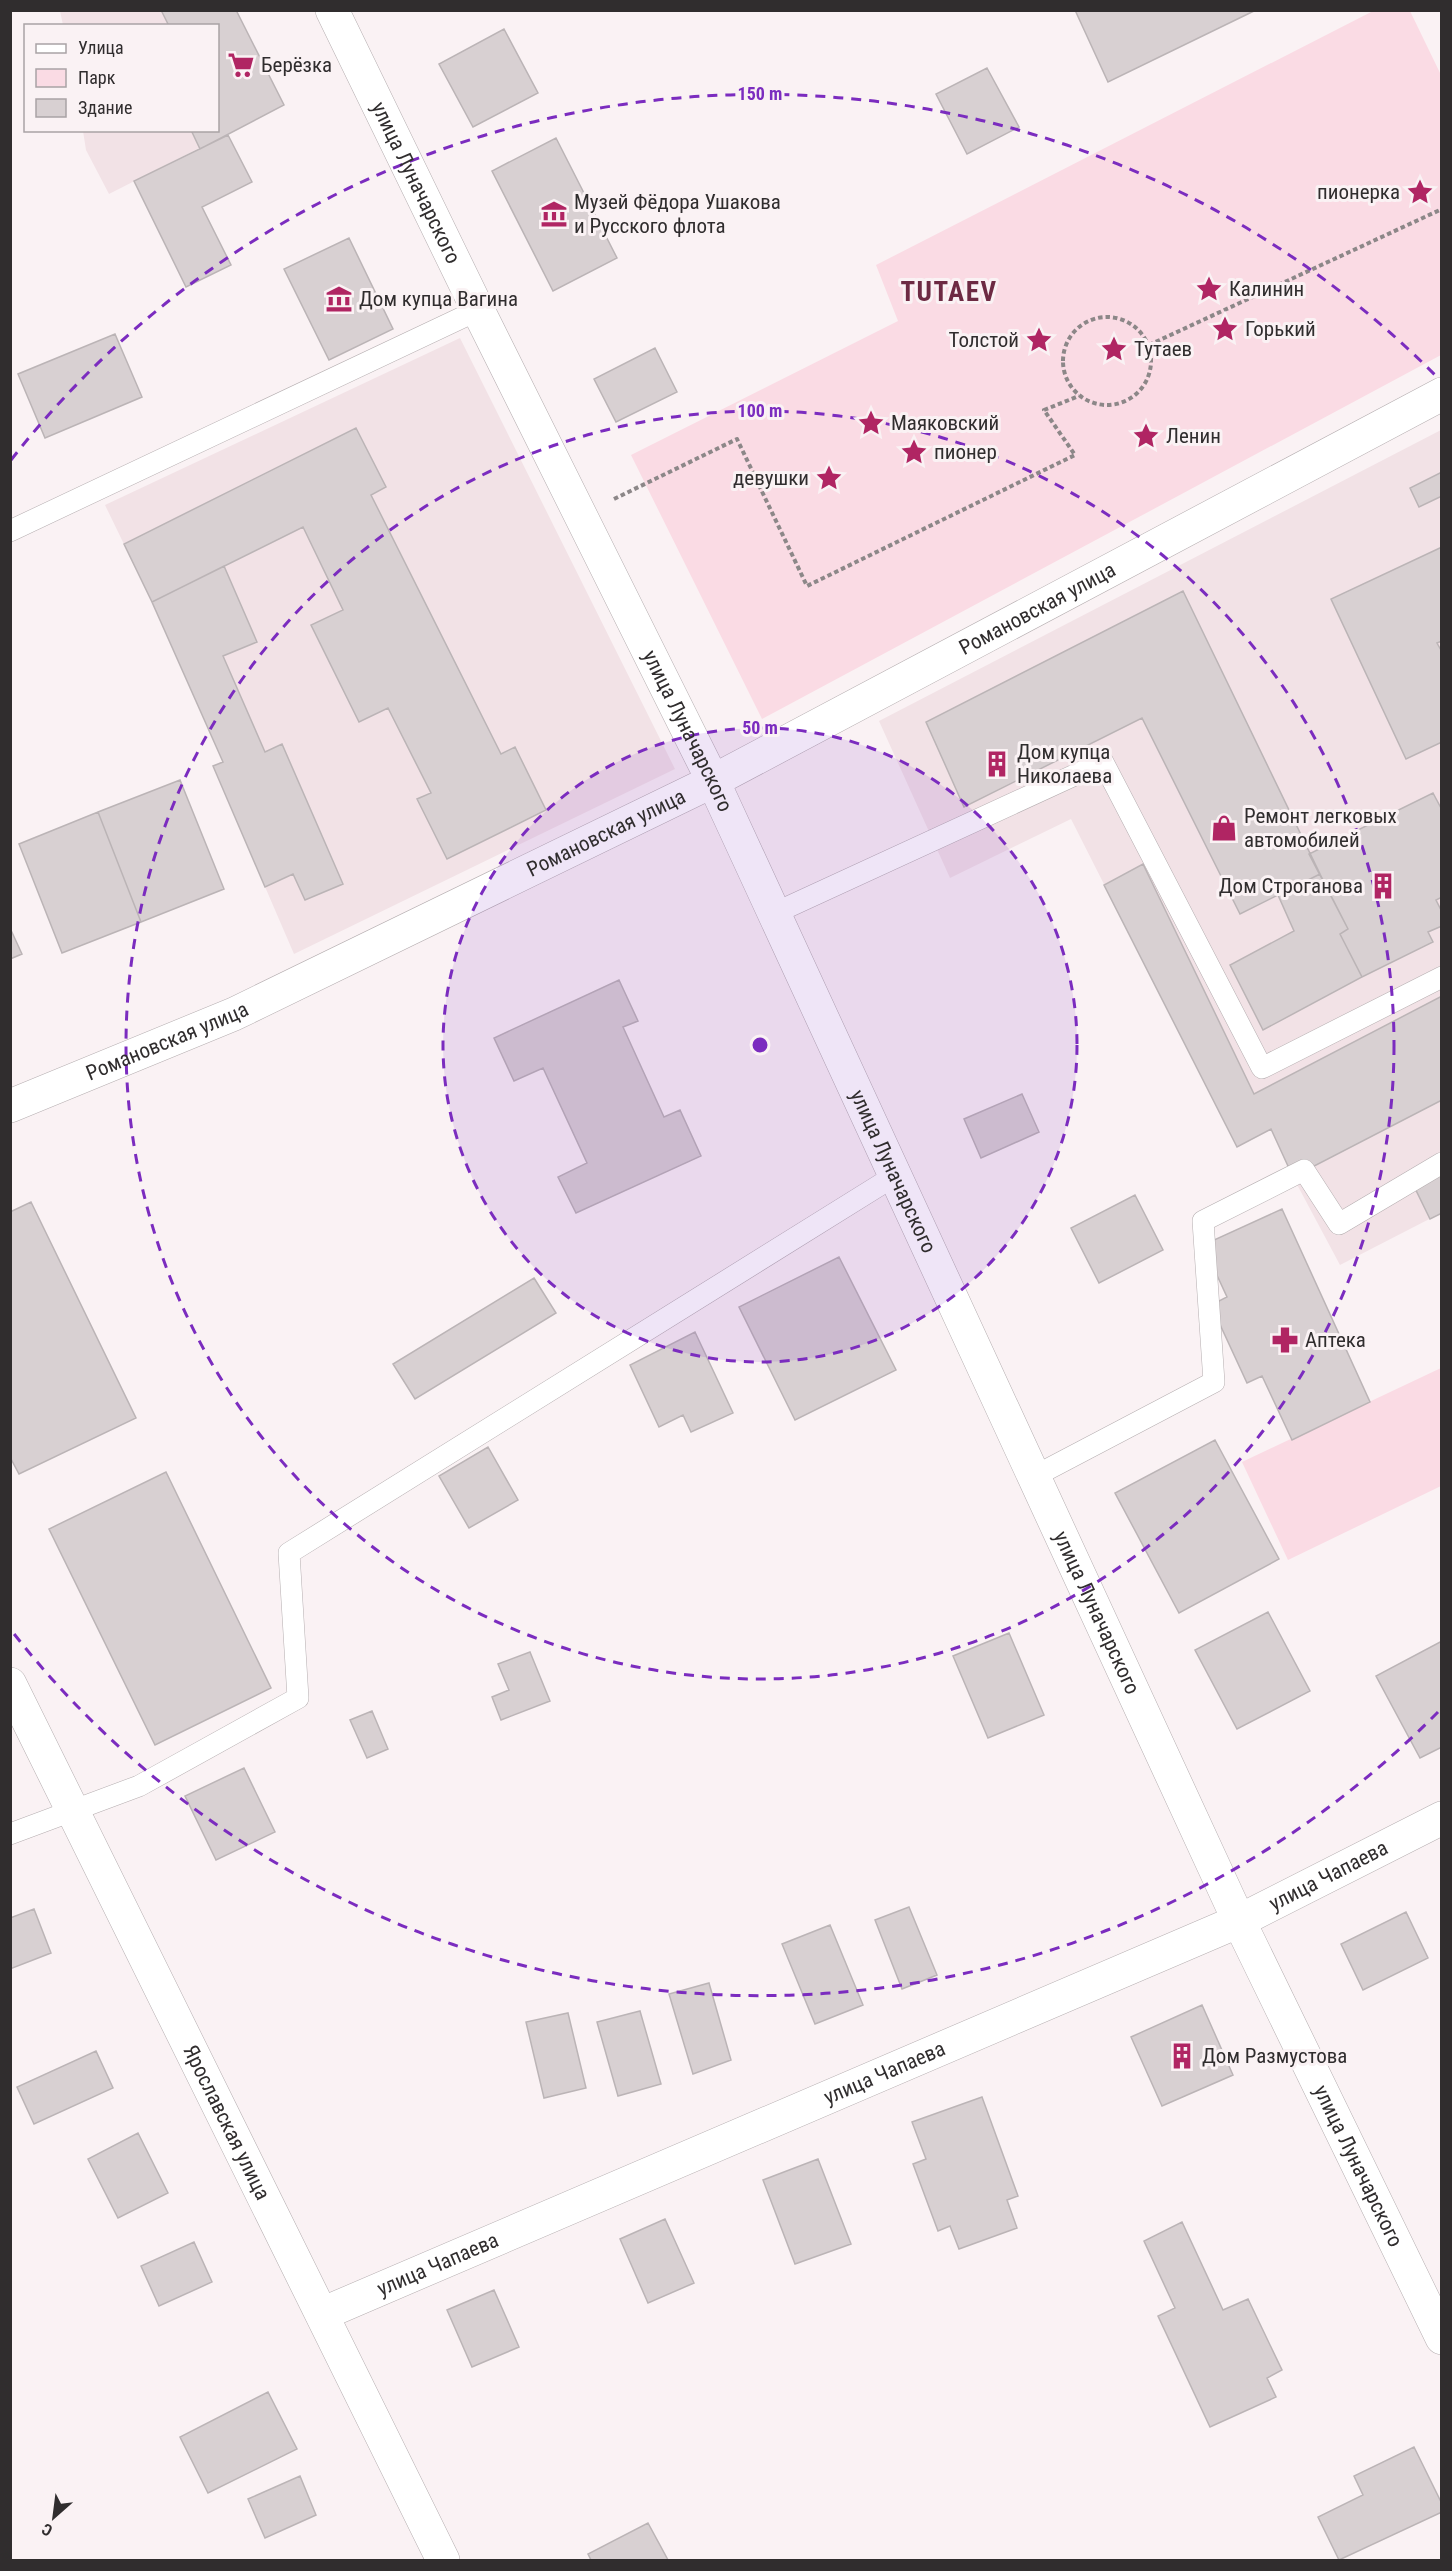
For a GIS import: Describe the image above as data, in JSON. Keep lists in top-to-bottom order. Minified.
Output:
{"streets":{"street":["улица Луначарского","Романовская улица","улица Чапаева","Ярославская улица"]},"crossings":[["улица Луначарского","Романовская улица"],["улица Луначарского","улица Чапаева"],["улица Чапаева","Ярославская улица"]],"districts":["TUTAEV"],"places":{"supermarket":["Берёзка"],"place":["пионерка","Калинин","Горький","Толстой","Тутаев","Маяковский","Ленин","пионер","девушки"],"museum":["Музей Фёдора Ушакова и Русского флота","Дом купца Вагина"],"building":["Дом купца Николаева","Дом Строганова","Дом Размустова"],"shop":["Ремонт легковых автомобилей"],"pharmacy":["Аптека"]},"legend":["Улица","Парк","Здание"],"north":"bottom left","rings":["150 m","100 m","50 m"]}
